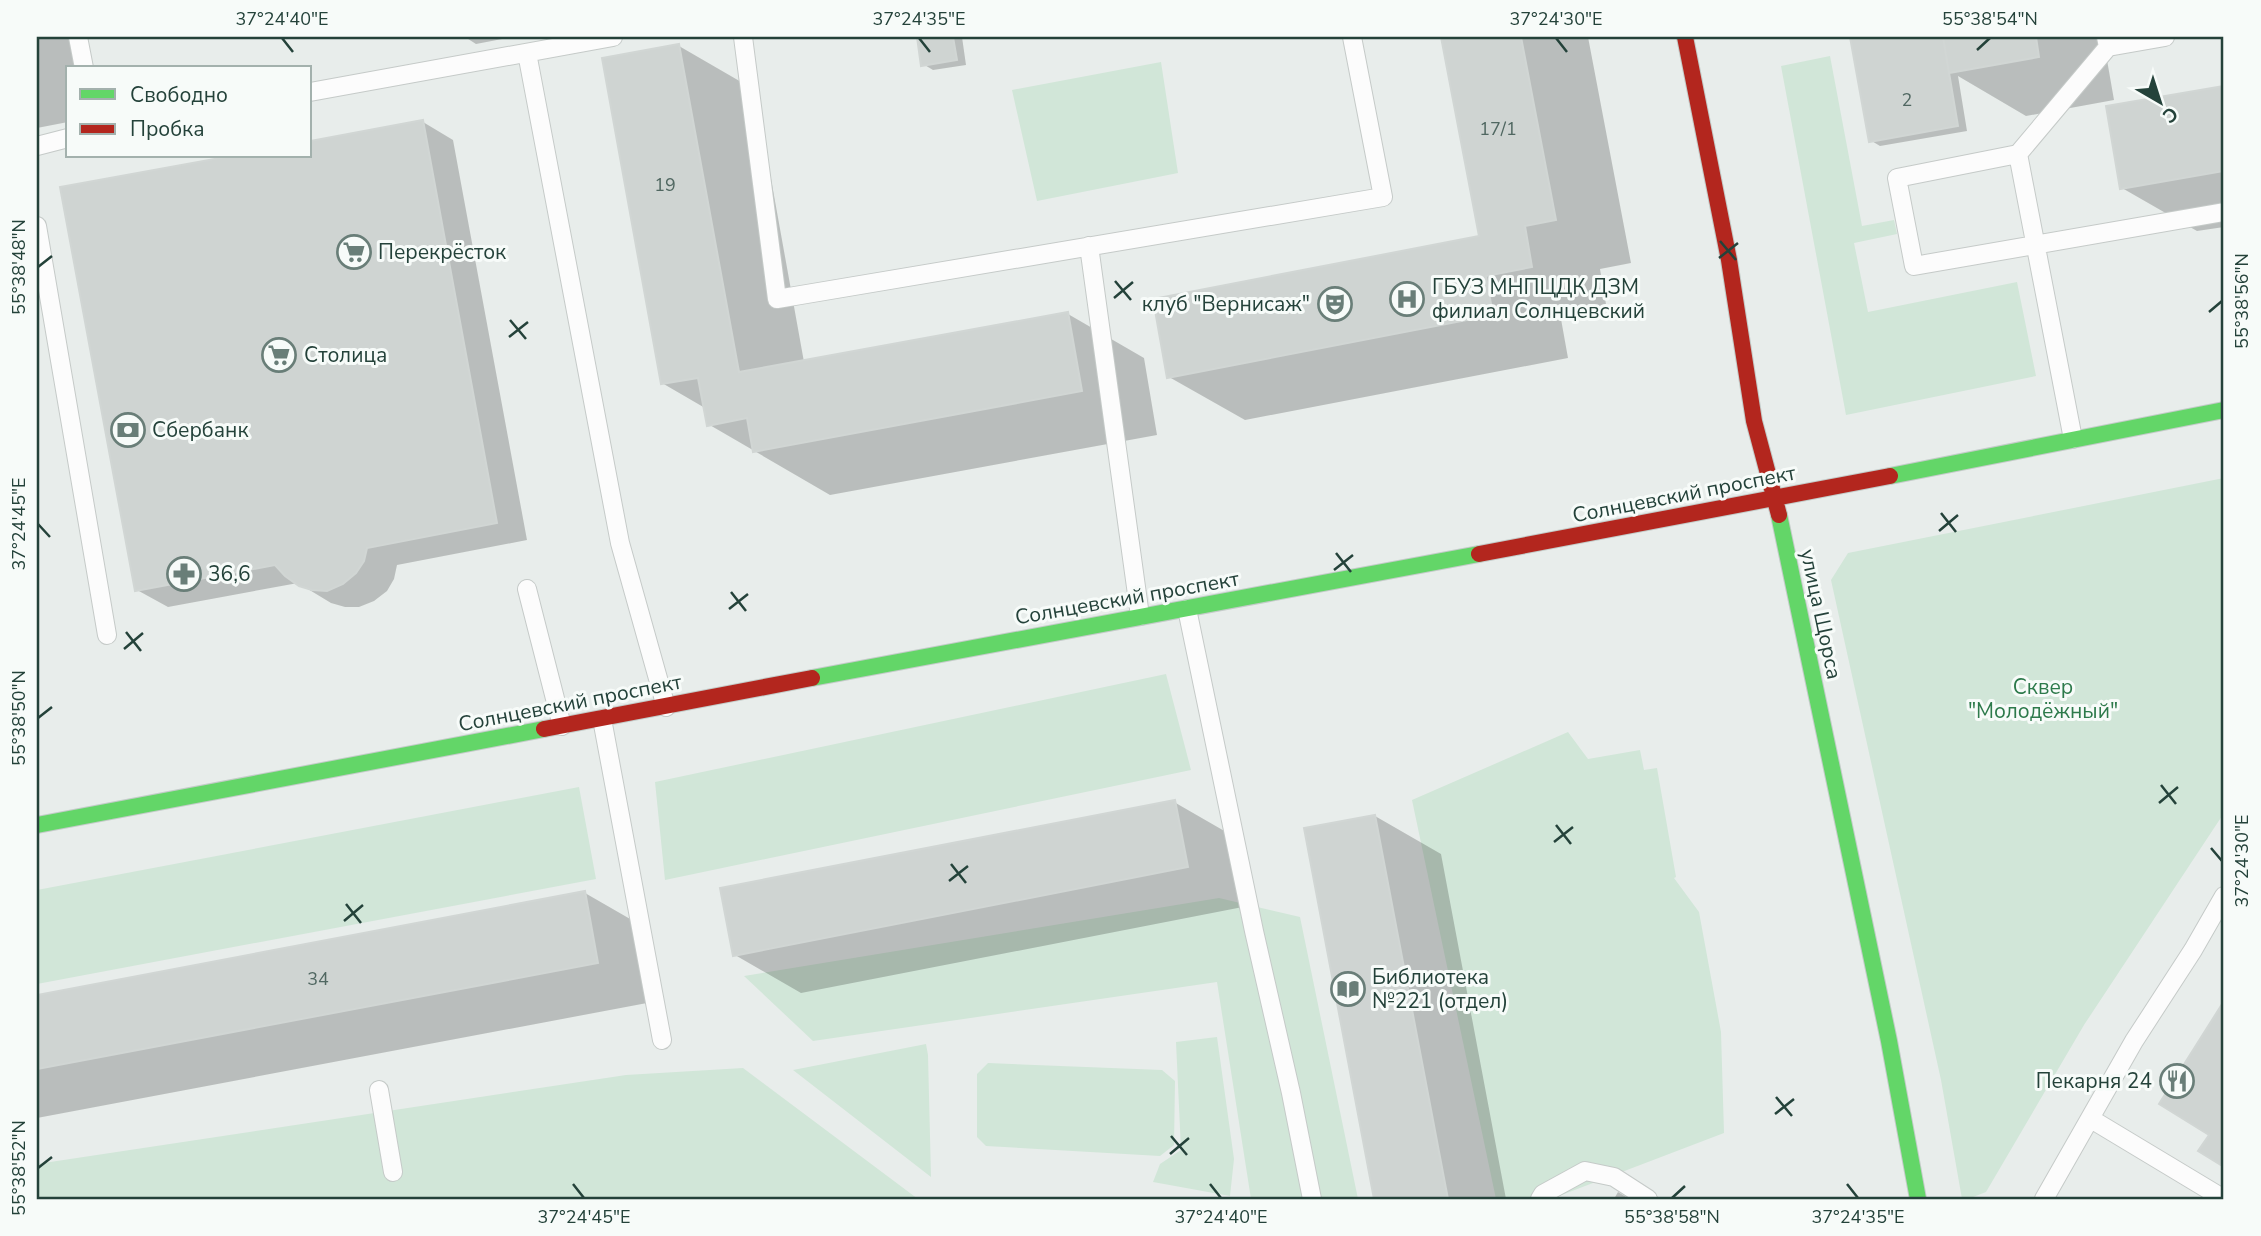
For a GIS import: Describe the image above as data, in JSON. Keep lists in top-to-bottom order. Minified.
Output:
{"streets":{"street":["Солнцевский проспект","улица Щорса"]},"crossings":[["Солнцевский проспект","улица Щорса"]],"parks":["Сквер \"Молодёжный\""],"places":{"supermarket":["Перекрёсток","Столица"],"hospital":["ГБУЗ МНПЦДК ДЗМ филиал Солнцевский"],"theatre":["клуб \"Вернисаж\""],"bank":["Сбербанк"],"pharmacy":["36,6"],"library":["Библиотека №221 (отдел)"],"restaurant":["Пекарня 24"]},"house_numbers":["2","17/1","19","34"],"legend":["Свободно","Пробка"],"north":"bottom right","coordinates":["37°24'40\"E","37°24'35\"E","37°24'30\"E","55°38'54\"N","55°38'48\"N","55°38'56\"N","37°24'45\"E","55°38'50\"N","55°38'52\"N","55°38'58\"N"]}
